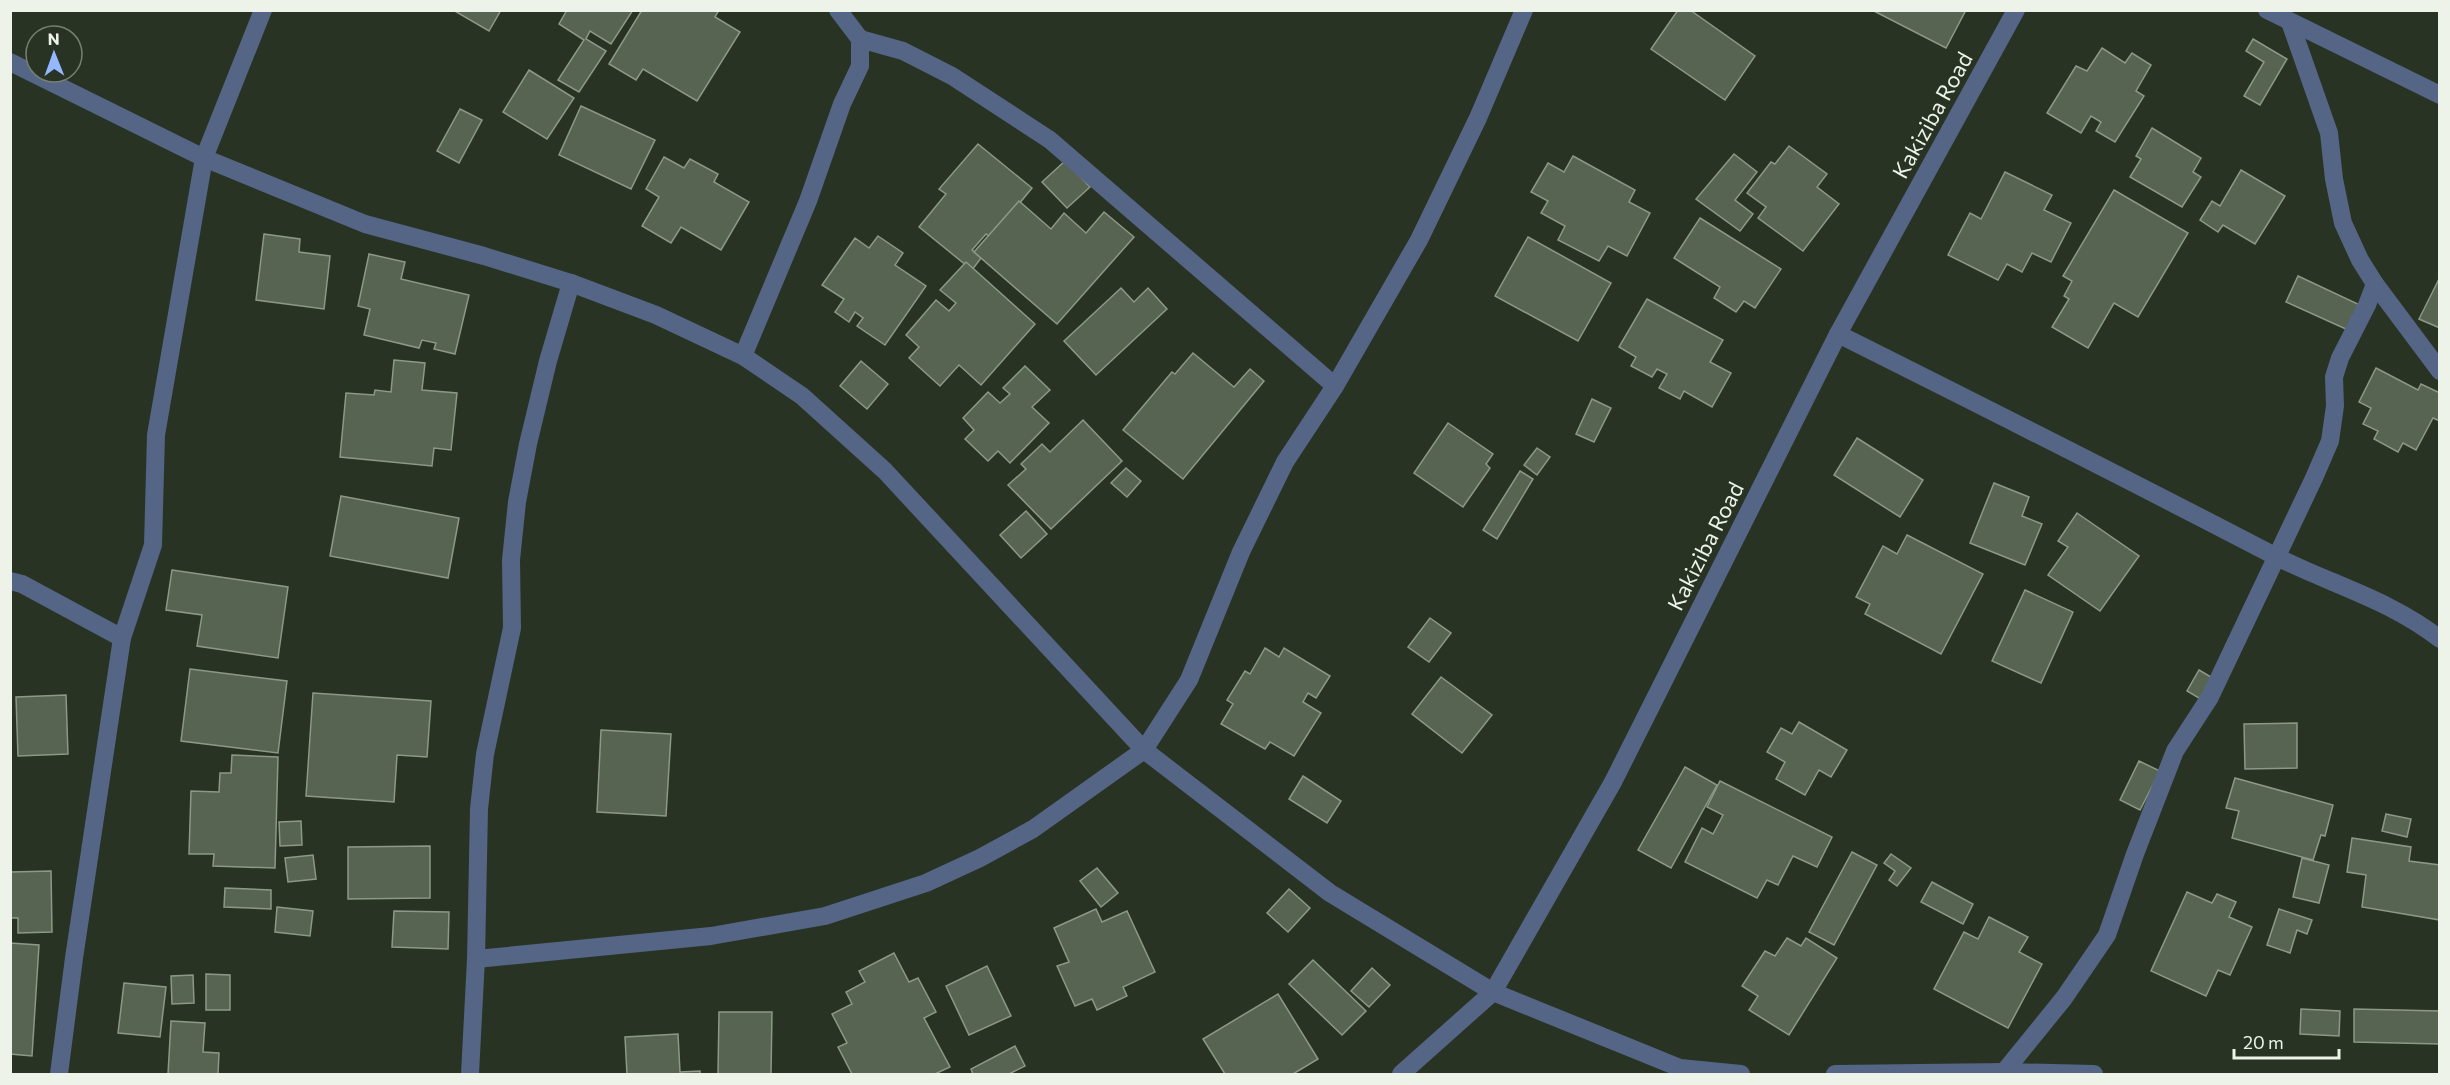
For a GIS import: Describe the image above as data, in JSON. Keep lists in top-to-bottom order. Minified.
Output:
{"streets":{"street":["Kakiziba Road"]},"scale_bar":"20 m","north":"top"}
